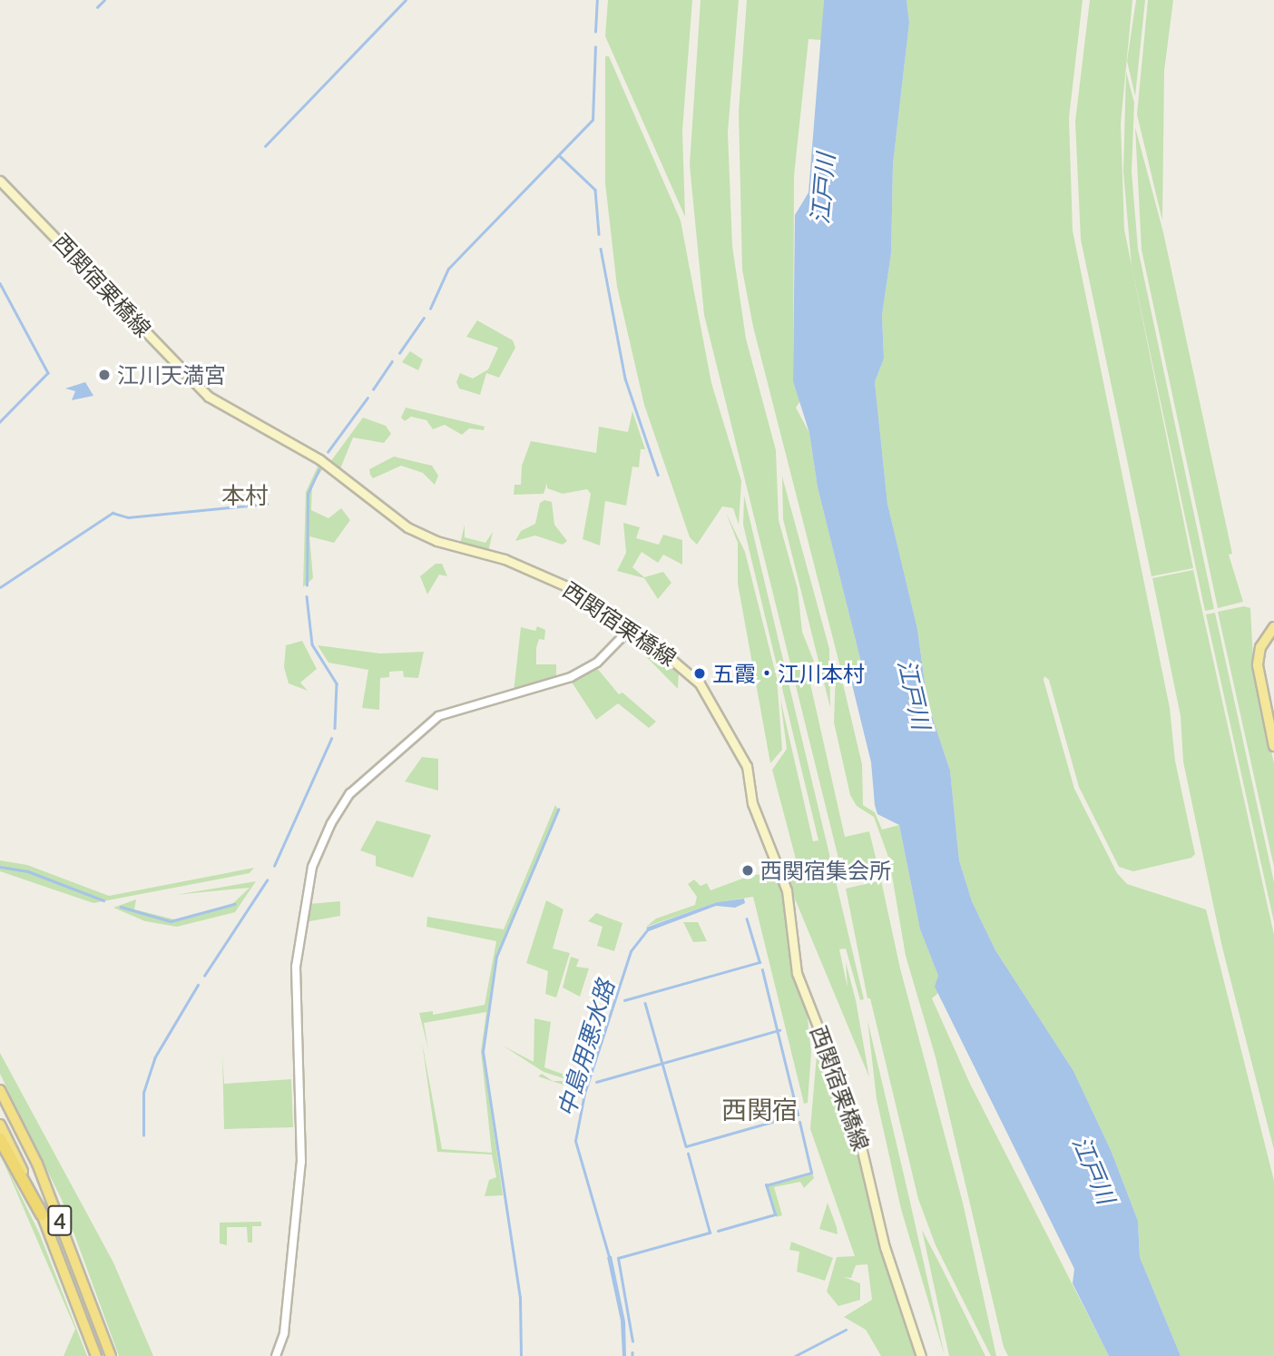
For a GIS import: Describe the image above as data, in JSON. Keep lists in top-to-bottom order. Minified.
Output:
{"streets":{"highway":["4"],"main road":["西関宿栗橋線"]},"districts":["本村","西関宿"],"water":["江戸川","中島用悪水路"],"places":["江川天満宮","五霞・江川本村","西関宿集会所"]}
